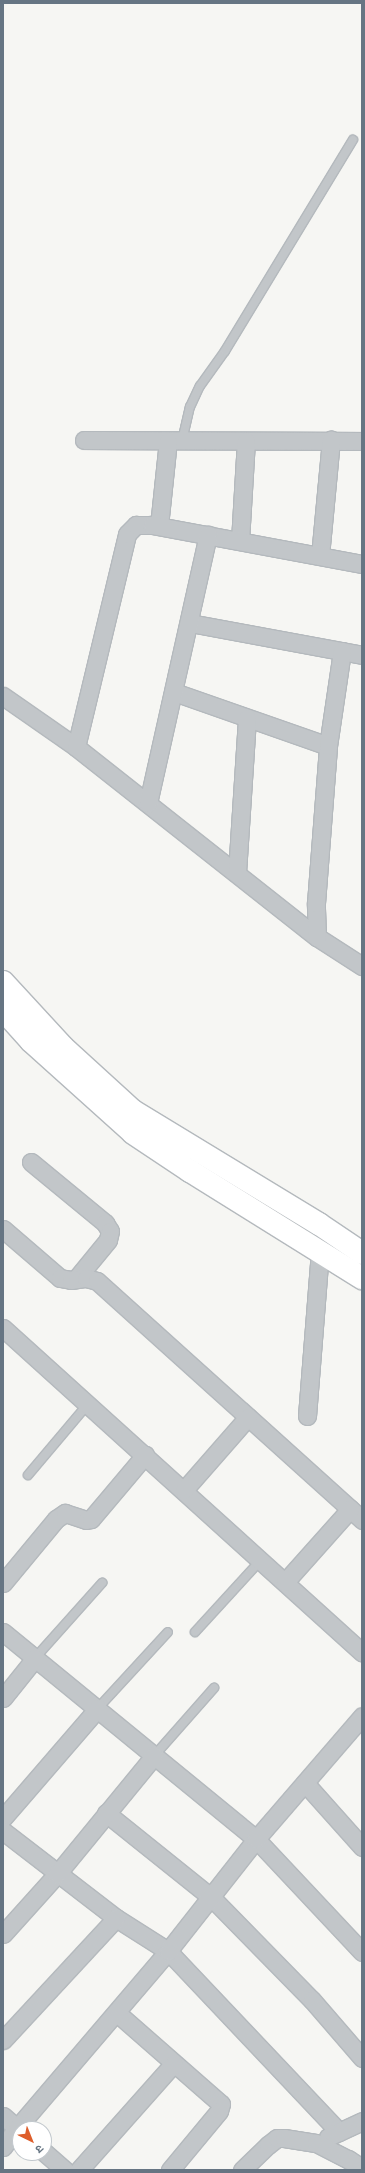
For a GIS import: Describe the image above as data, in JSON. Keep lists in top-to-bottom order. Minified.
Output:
{"north":"bottom right"}
